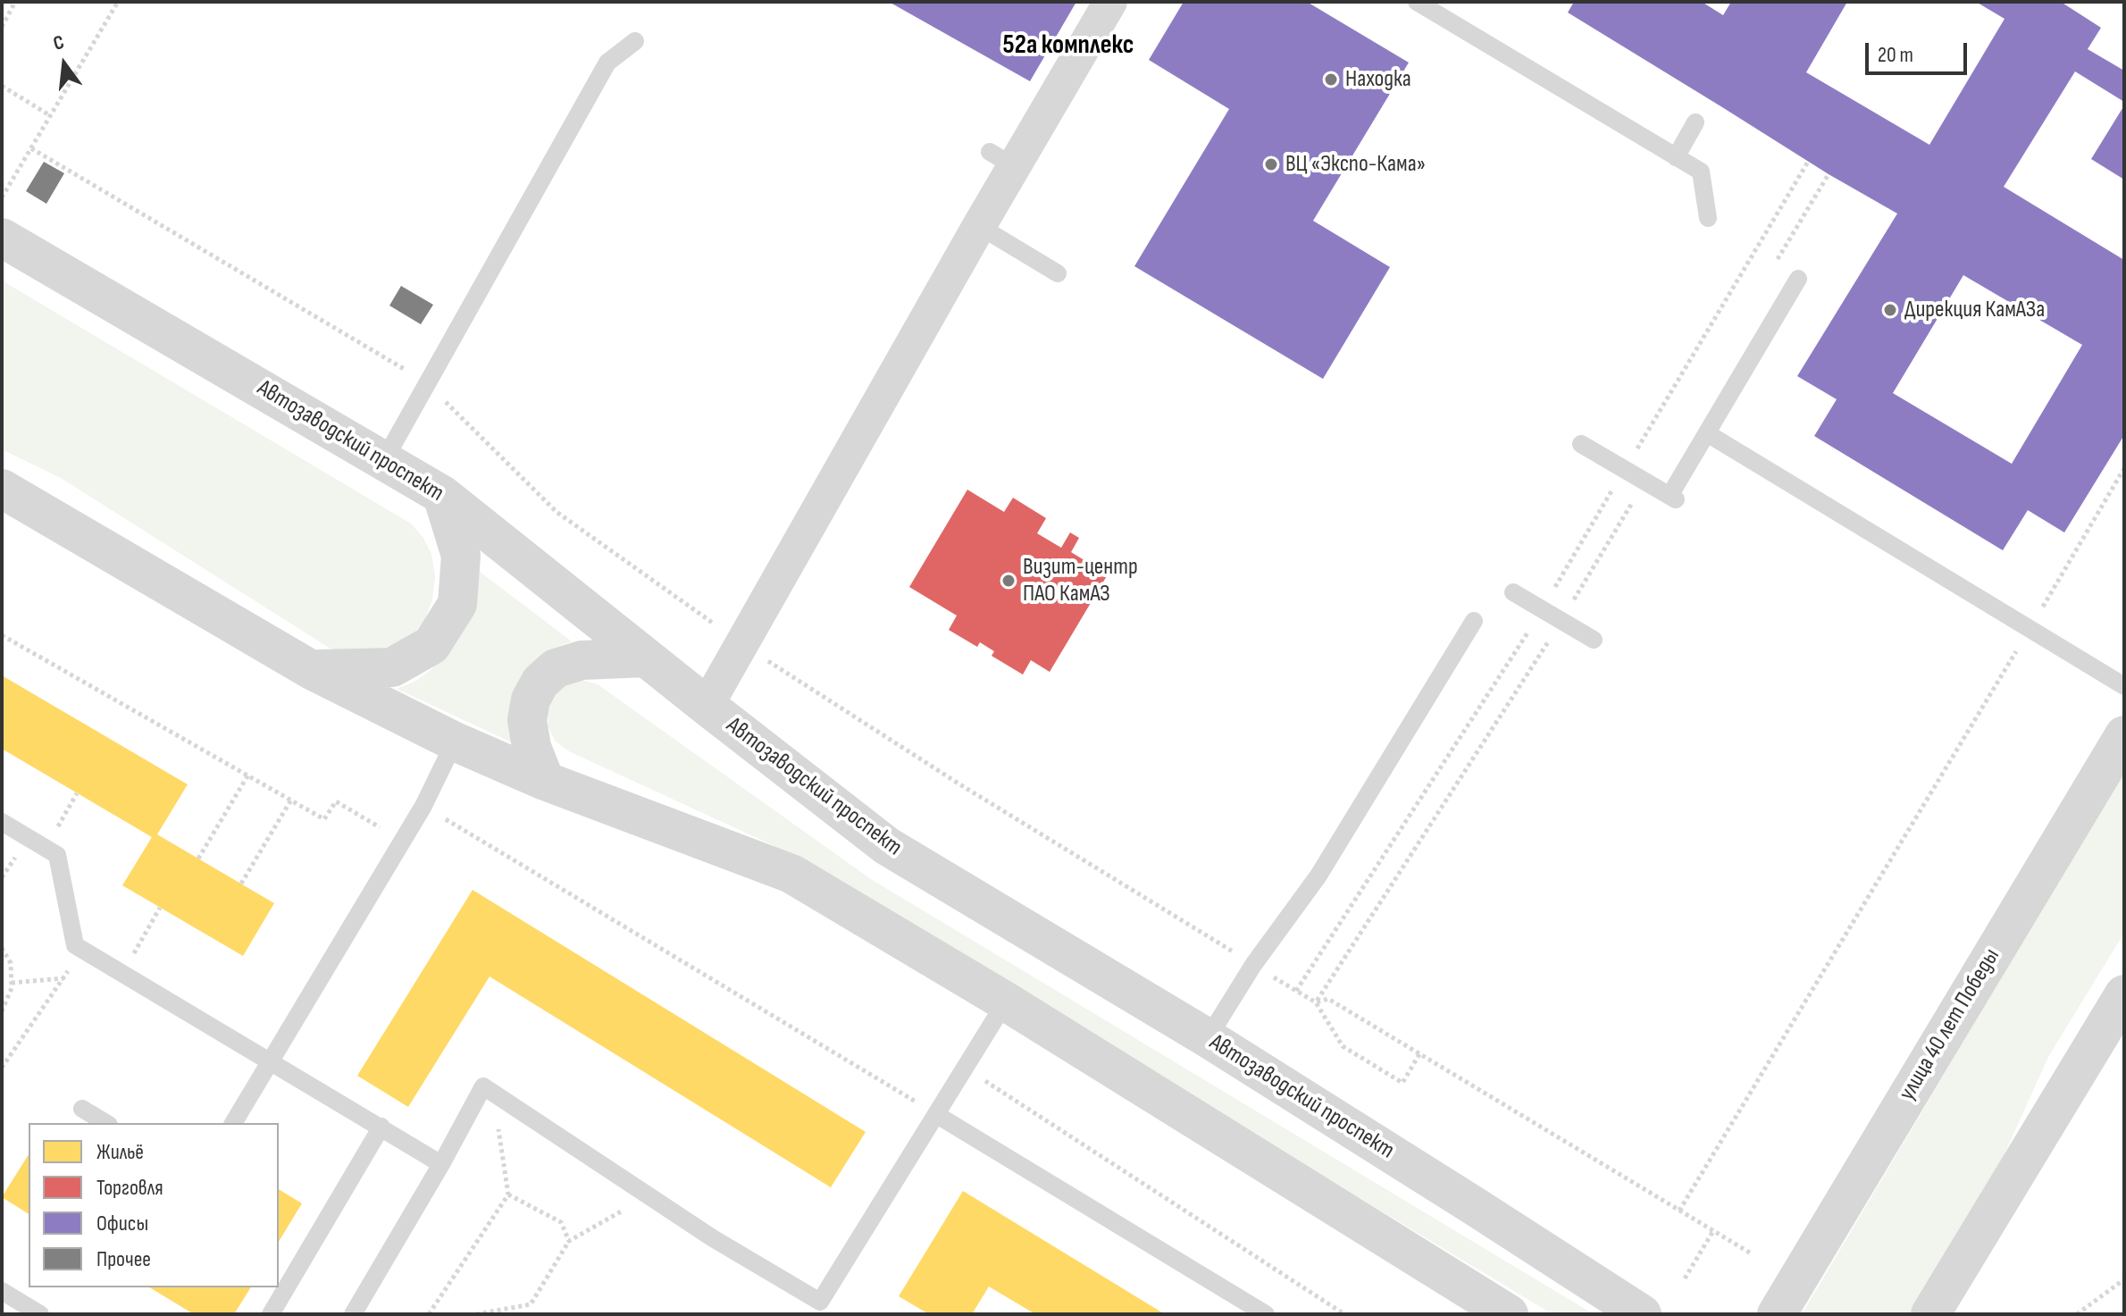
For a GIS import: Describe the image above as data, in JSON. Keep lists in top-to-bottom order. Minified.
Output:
{"streets":{"street":["Автозаводский проспект","улица 40 лет Победы"]},"districts":["52а комплекс"],"places":["Находка","ВЦ «Экспо-Кама»","Дирекция КамАЗа","Визит-центр ПАО КамАЗ"],"legend":["Жильё","Торговля","Офисы","Прочее"],"scale_bar":"20 m","north":"top"}
